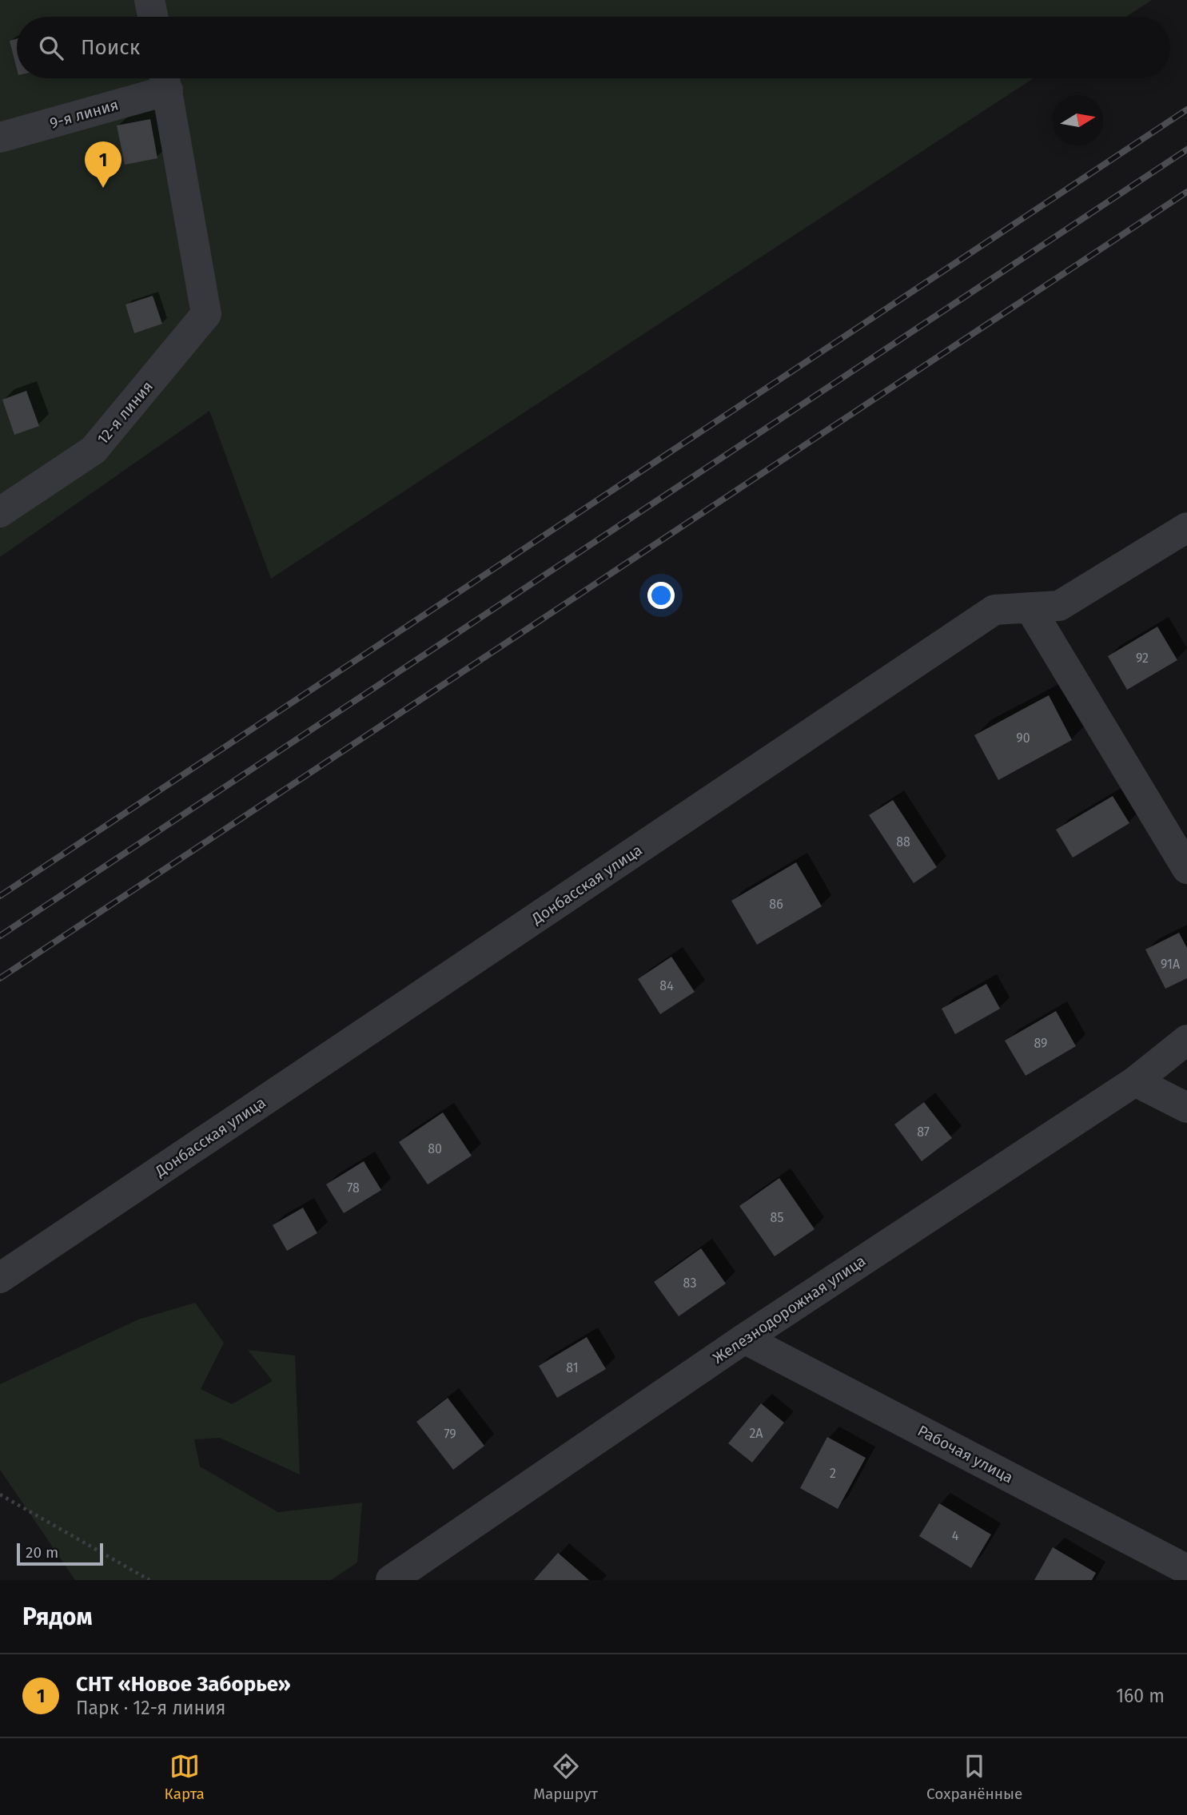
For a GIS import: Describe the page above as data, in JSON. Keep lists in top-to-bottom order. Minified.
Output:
{"streets":{"street":["9-я линия","12-я линия","Донбасская улица","Железнодорожная улица","Рабочая улица"]},"crossings":[["9-я линия","12-я линия"],["Железнодорожная улица","Рабочая улица"]],"house_numbers":["92","90","88","86","91А","84","89","87","80","78","85","83","81","2А","79","2","4"],"scale_bar":"20 m","north":"right","page":{"search":"Поиск","pins":"1","scale":"20 m","heading":"Рядом","list":[{"mark":"1","name":"СНТ «Новое Заборье»","note":"Парк · 12-я линия","value":"160 m"}],"nav":["Карта","Маршрут","Сохранённые"]}}
